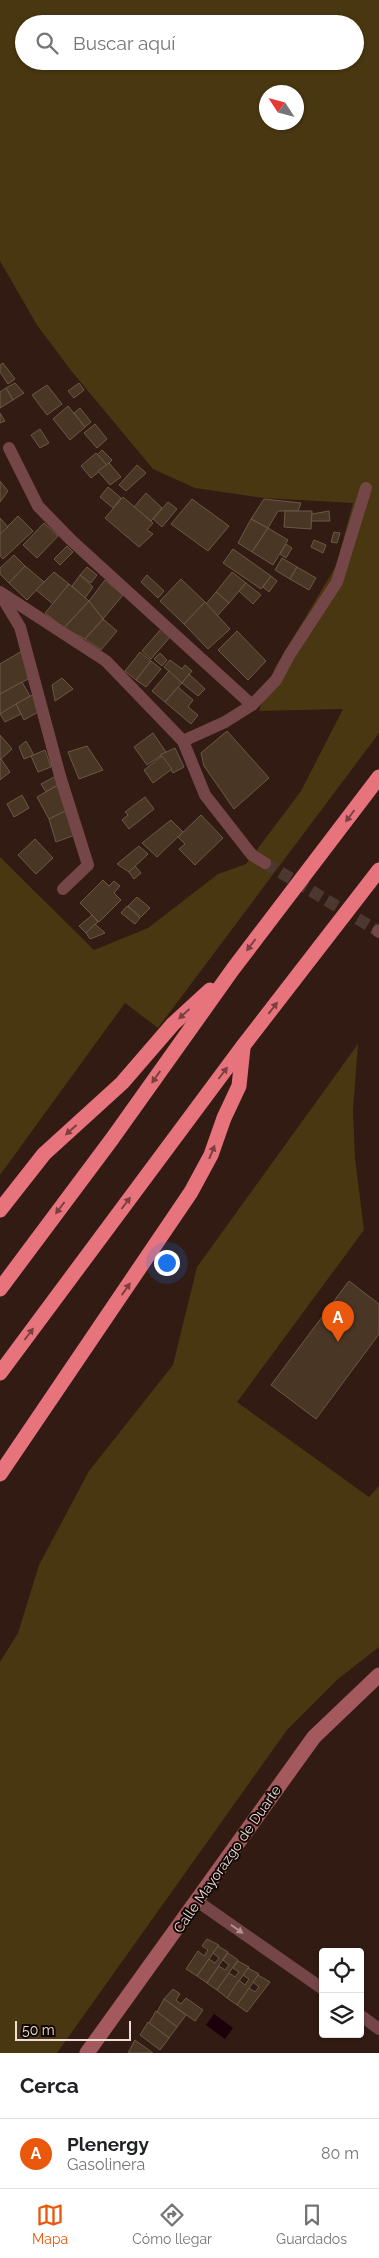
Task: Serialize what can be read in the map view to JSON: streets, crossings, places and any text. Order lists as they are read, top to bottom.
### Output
{
  "streets": {
    "street": ["Calle Mayorazgo de Duarte"]
  },
  "scale_bar": "50 m",
  "north": "top left",
  "page": {
    "search": "Buscar aquí",
    "pins": "A",
    "scale": "50 m",
    "heading": "Cerca",
    "list": [
      {
        "mark": "A",
        "name": "Plenergy",
        "note": "Gasolinera",
        "value": "80 m"
      }
    ],
    "nav": ["Mapa", "Cómo llegar", "Guardados"]
  }
}
